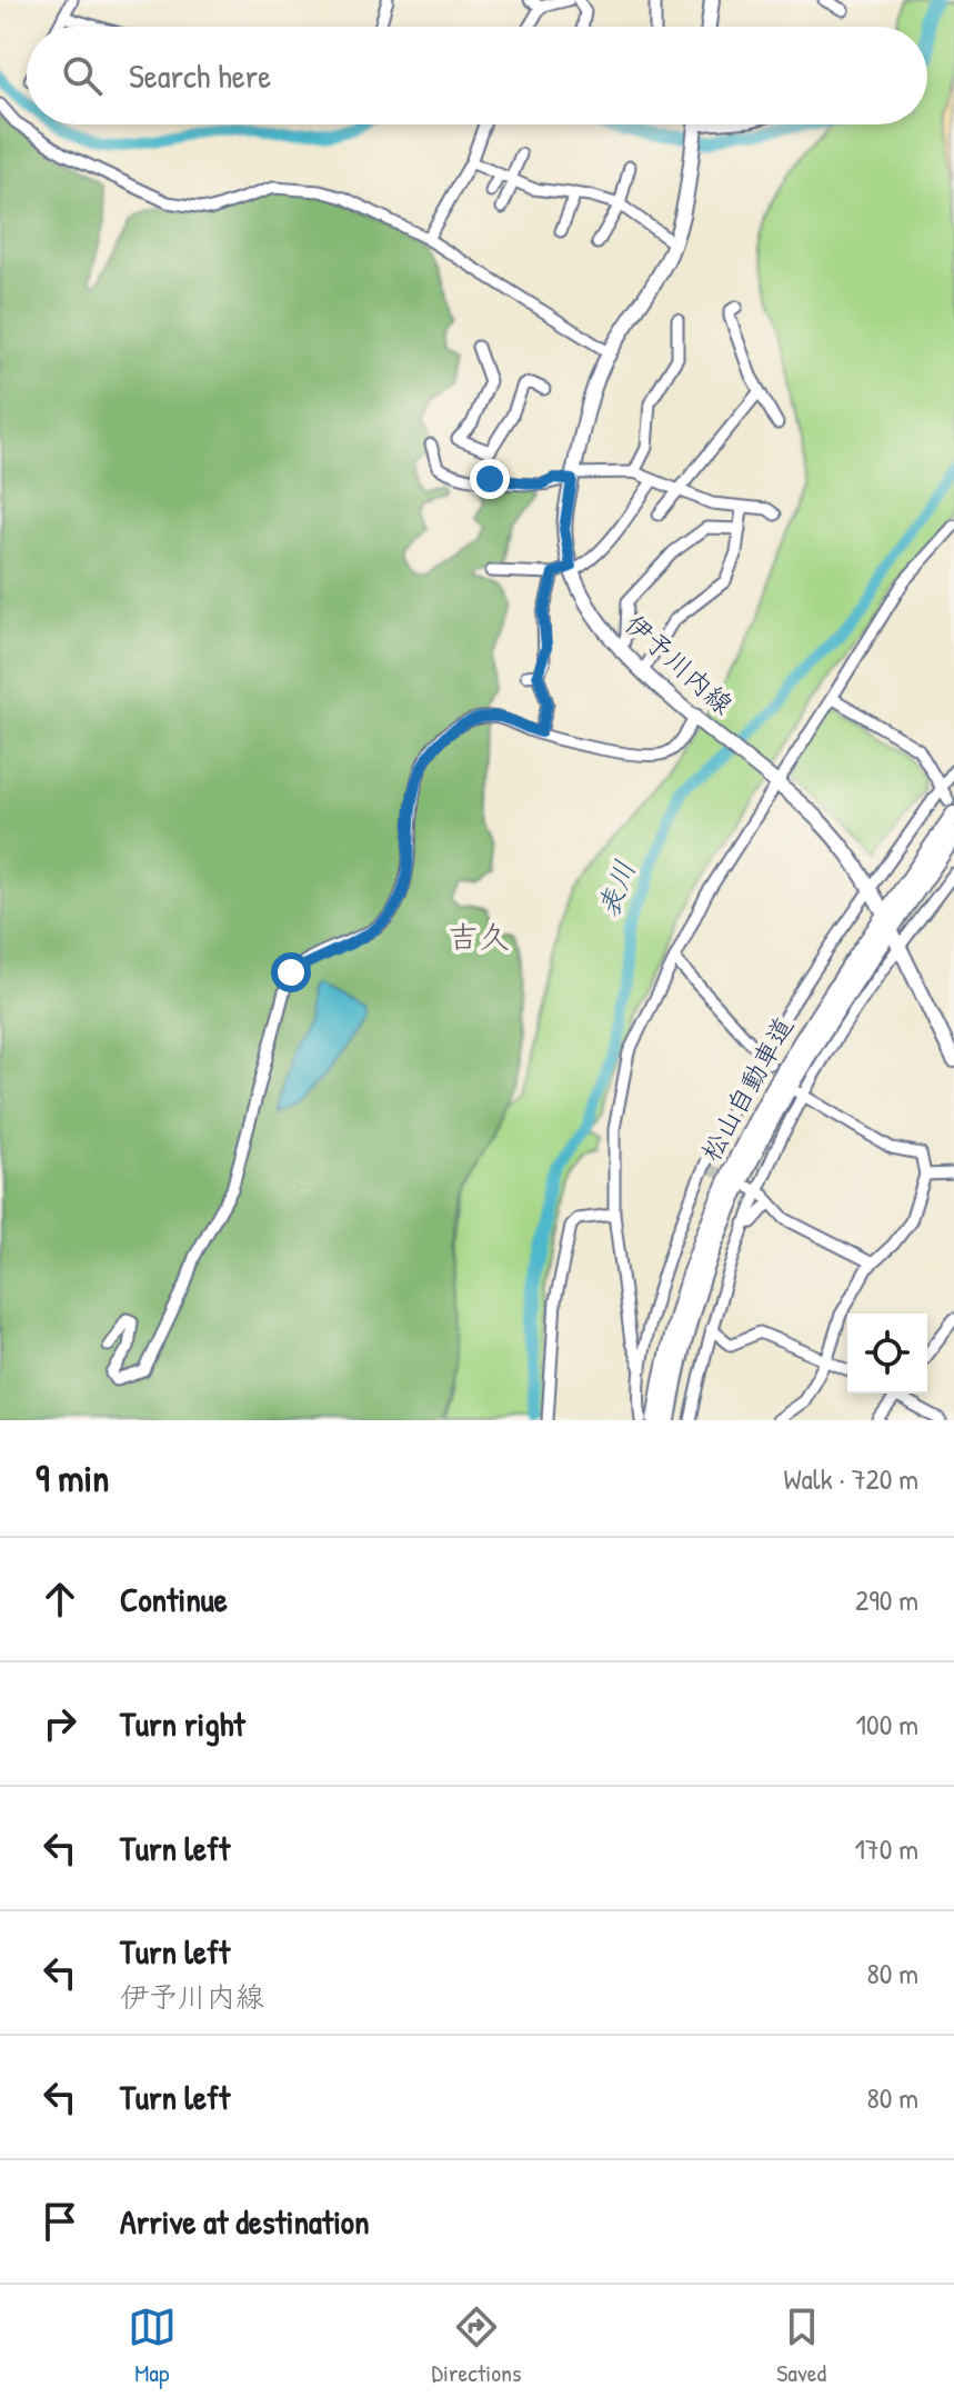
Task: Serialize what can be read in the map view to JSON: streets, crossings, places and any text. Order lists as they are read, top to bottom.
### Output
{
  "streets": {
    "highway": ["松山自動車道"],
    "main road": ["伊予川内線"]
  },
  "districts": ["吉久"],
  "water": ["表川"],
  "page": {
    "search": "Search here",
    "heading": ["9 min", "Walk · 720 m"],
    "list": [
      ["Continue", "290 m"],
      ["Turn right", "100 m"],
      ["Turn left", "170 m"],
      ["Turn left", "伊予川内線", "80 m"],
      ["Turn left", "80 m"],
      "Arrive at destination"
    ],
    "nav": ["Map", "Directions", "Saved"]
  }
}
